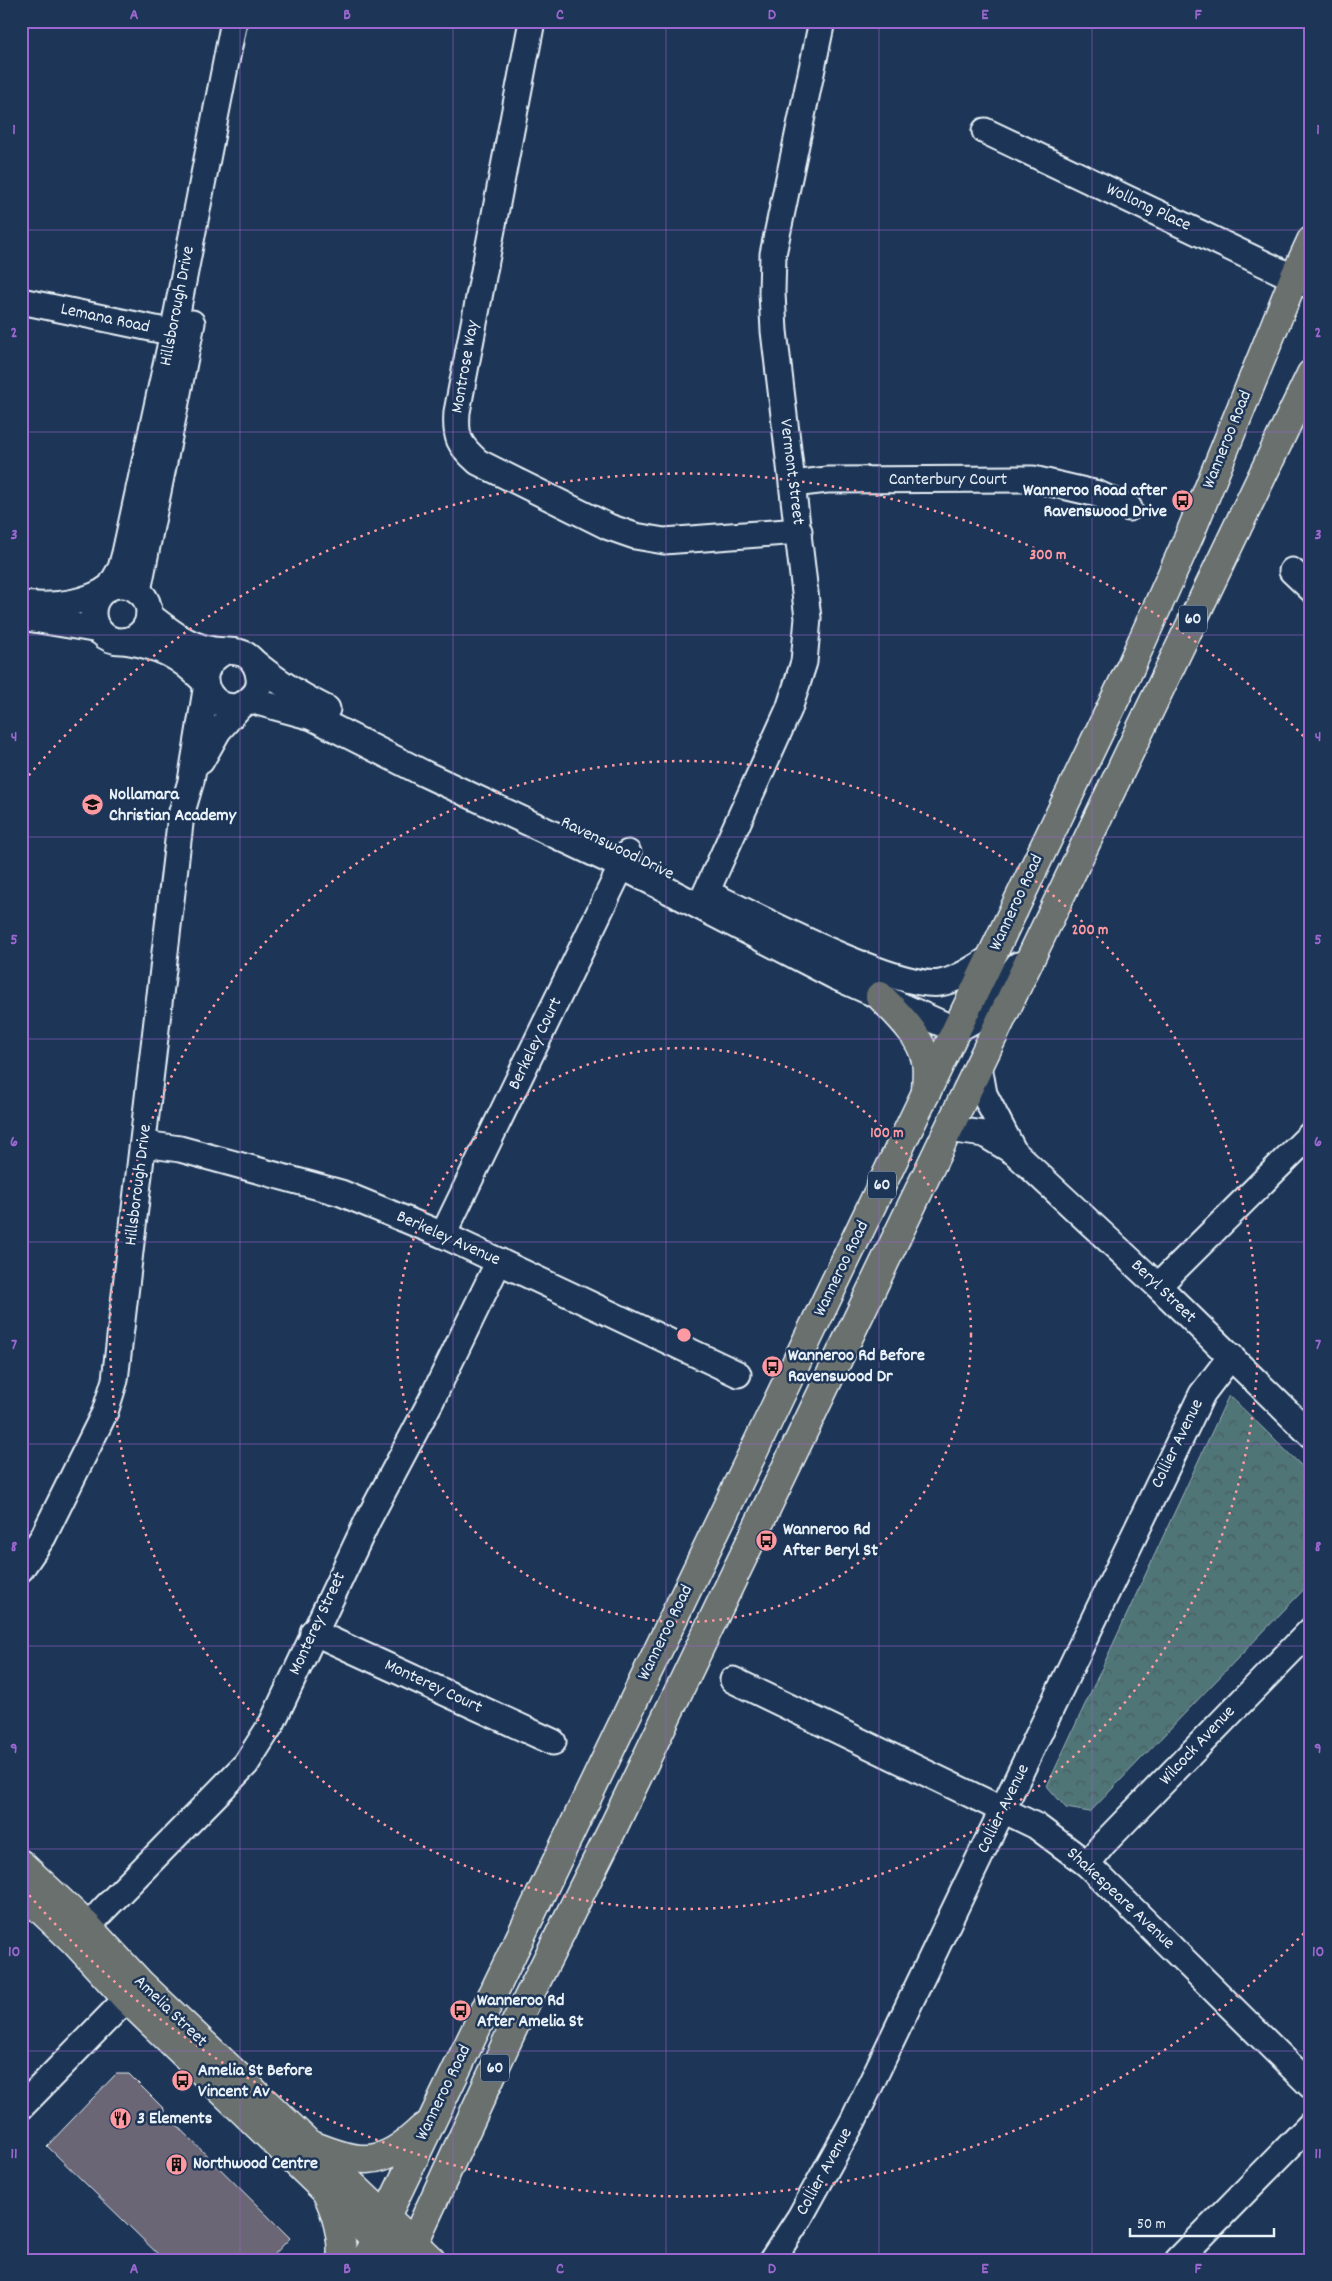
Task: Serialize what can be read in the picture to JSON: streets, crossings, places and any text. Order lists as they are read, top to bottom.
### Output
{
  "streets": {
    "main road": ["Wanneroo Road", "60", "Amelia Street"],
    "street": [
      "Wollong Place",
      "Hillsborough Drive",
      "Lemana Road",
      "Montrose Way",
      "Vermont Street",
      "Canterbury Court",
      "Ravenswood Drive",
      "Berkeley Court",
      "Berkeley Avenue",
      "Beryl Street",
      "Collier Avenue",
      "Monterey Street",
      "Monterey Court",
      "Wilcock Avenue",
      "Shakespeare Avenue"
    ]
  },
  "crossings": [
    ["Wollong Place", "Wanneroo Road"],
    ["Hillsborough Drive", "Lemana Road"],
    ["Hillsborough Drive", "Ravenswood Drive"],
    ["Hillsborough Drive", "Berkeley Avenue"],
    ["Montrose Way", "Vermont Street"],
    ["Wanneroo Road", "Ravenswood Drive"],
    ["Wanneroo Road", "Beryl Street"],
    ["Wanneroo Road", "Amelia Street"],
    ["Vermont Street", "Canterbury Court"],
    ["Vermont Street", "Ravenswood Drive"],
    ["Ravenswood Drive", "Berkeley Court"],
    ["Berkeley Court", "Berkeley Avenue"],
    ["Berkeley Avenue", "Monterey Street"],
    ["Beryl Street", "Collier Avenue"],
    ["Collier Avenue", "Shakespeare Avenue"],
    ["Monterey Street", "Monterey Court"],
    ["Monterey Street", "Amelia Street"],
    ["Wilcock Avenue", "Shakespeare Avenue"]
  ],
  "places": {
    "bus stop": [
      "Wanneroo Road after Ravenswood Drive",
      "Wanneroo Rd Before Ravenswood Dr",
      "Wanneroo Rd After Beryl St",
      "Wanneroo Rd After Amelia St",
      "Amelia St Before Vincent Av"
    ],
    "school or university": ["Nollamara Christian Academy"],
    "restaurant": ["3 Elements"],
    "building": ["Northwood Centre"]
  },
  "scale_bar": "50 m",
  "grid": {
    "columns": [
      "A",
      "B",
      "C",
      "D",
      "E",
      "F"
    ],
    "rows": [
      "1",
      "2",
      "3",
      "4",
      "5",
      "6",
      "7",
      "8",
      "9",
      "10",
      "11"
    ]
  },
  "rings": ["300 m", "200 m", "100 m"]
}
